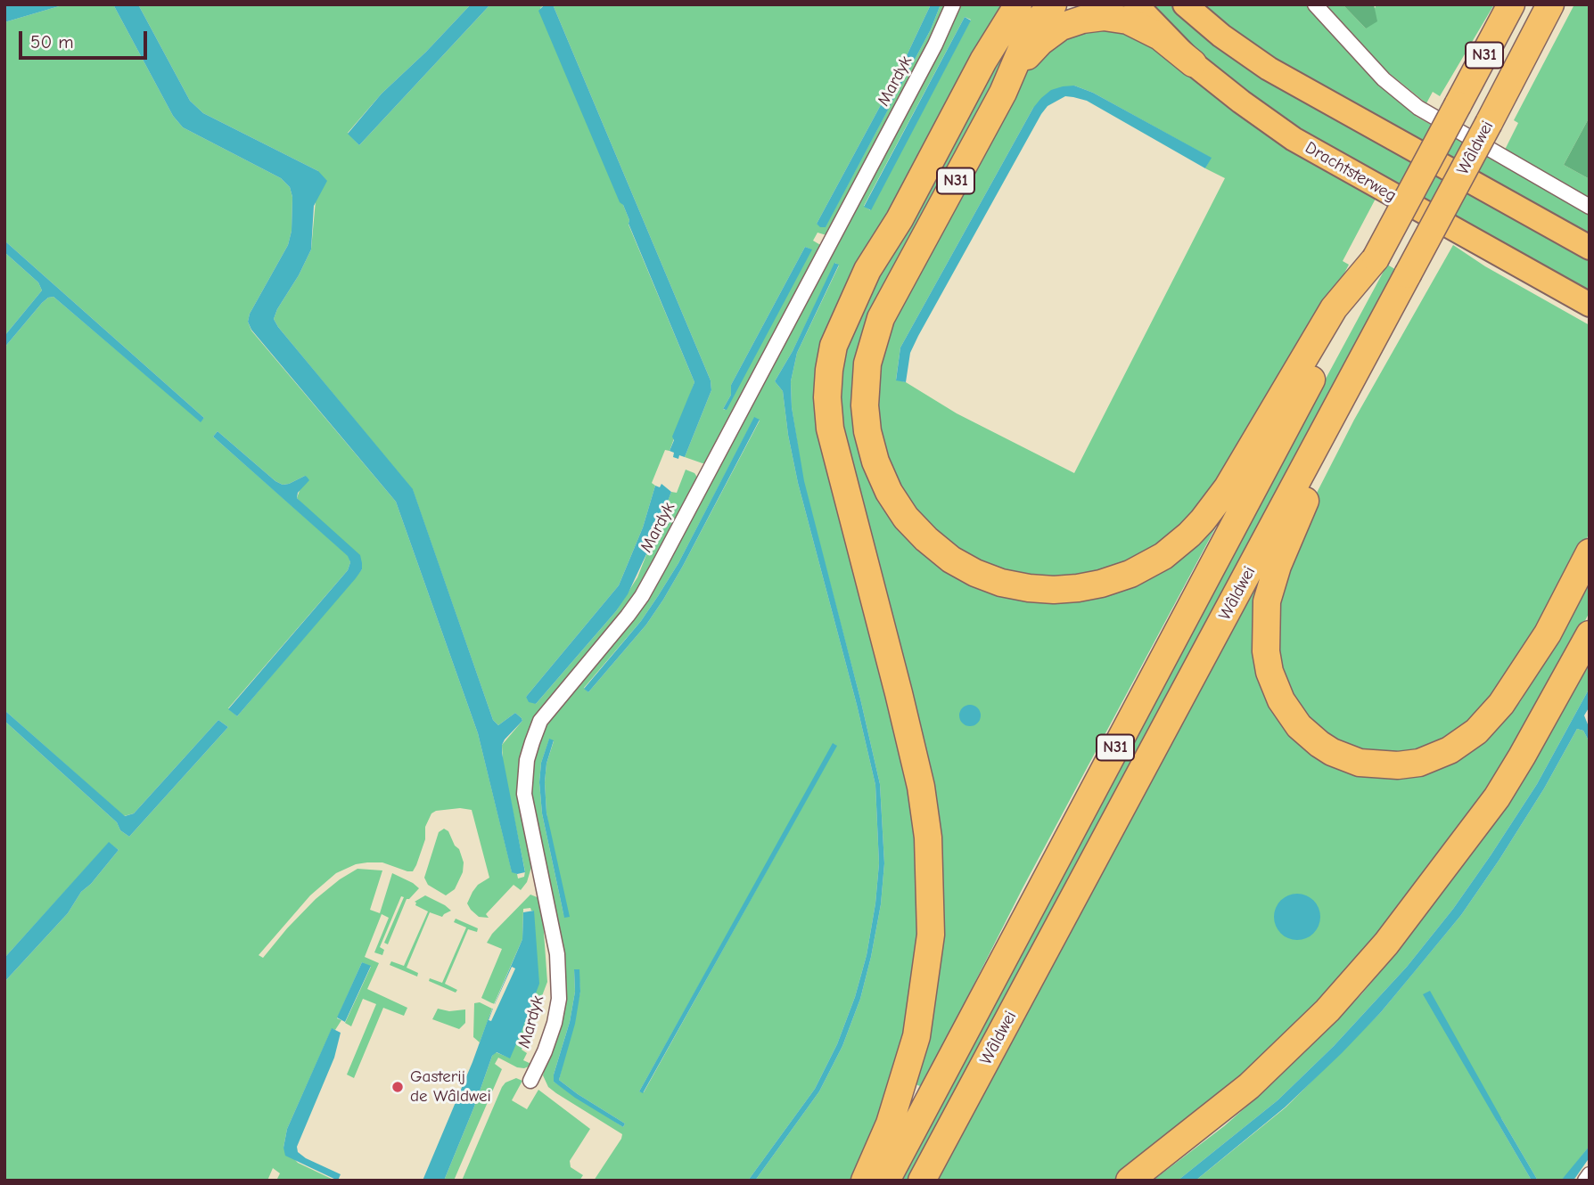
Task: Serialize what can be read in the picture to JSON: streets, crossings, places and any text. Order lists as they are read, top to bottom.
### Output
{
  "streets": {
    "highway": ["N31", "Wâldwei"],
    "main road": ["Drachtsterweg"],
    "street": ["Mardyk"]
  },
  "crossings": [
    ["N31", "Wâldwei"],
    ["N31", "Drachtsterweg"]
  ],
  "places": ["Gasterij de Wâldwei"],
  "scale_bar": "50 m"
}
